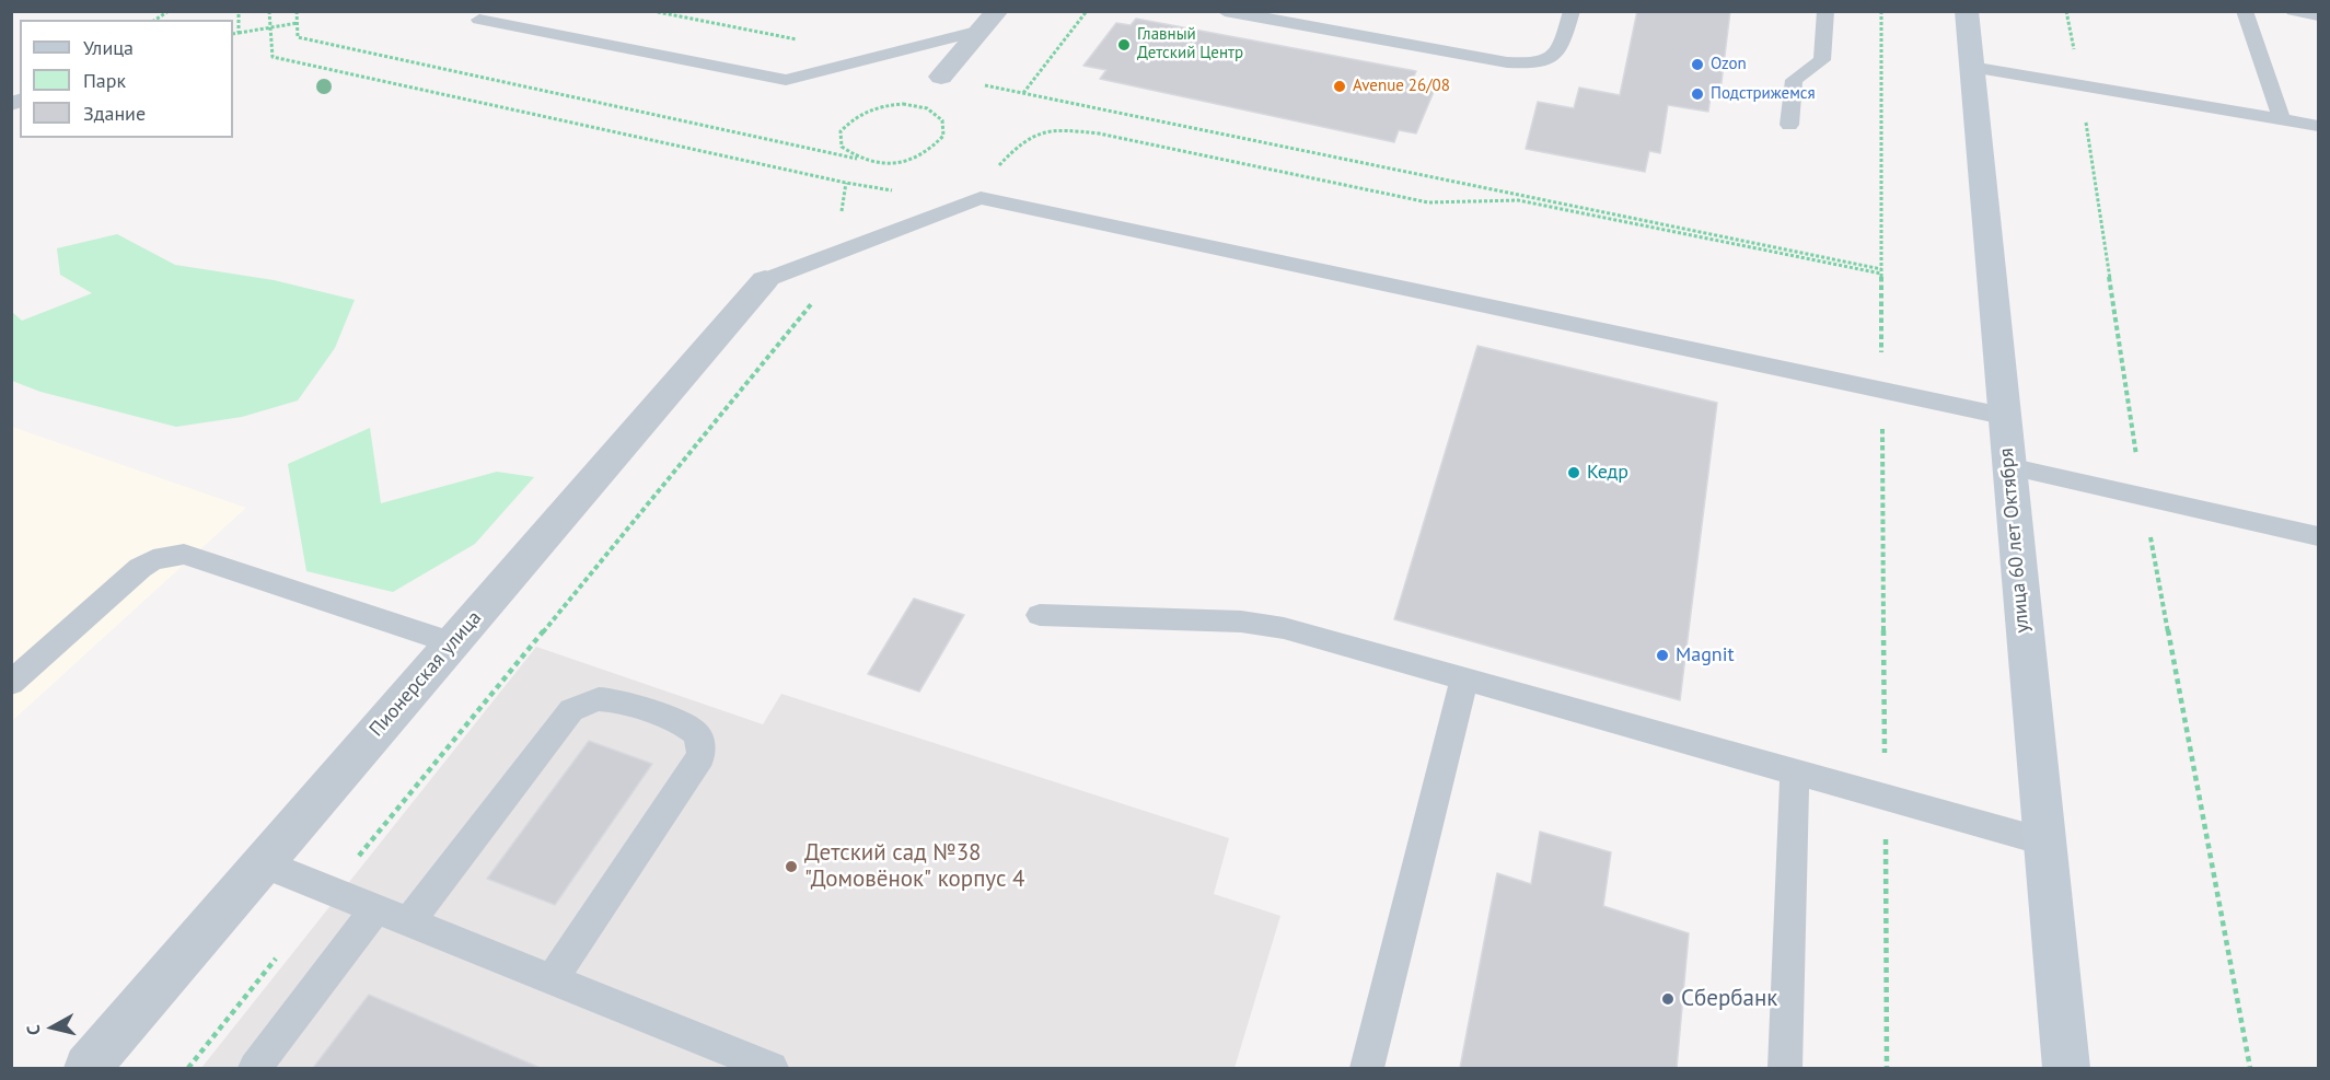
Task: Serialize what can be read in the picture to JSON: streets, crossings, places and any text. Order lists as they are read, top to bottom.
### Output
{
  "streets": {
    "main road": ["улица 60 лет Октября"],
    "street": ["Пионерская улица"]
  },
  "places": [
    "Главный Детский Центр",
    "Ozon",
    "Avenue 26/08",
    "Подстрижемся",
    "Кедр",
    "Magnit",
    "Детский сад №38 \"Домовёнок\" корпус 4",
    "Сбербанк"
  ],
  "legend": ["Улица", "Парк", "Здание"],
  "north": "left"
}
